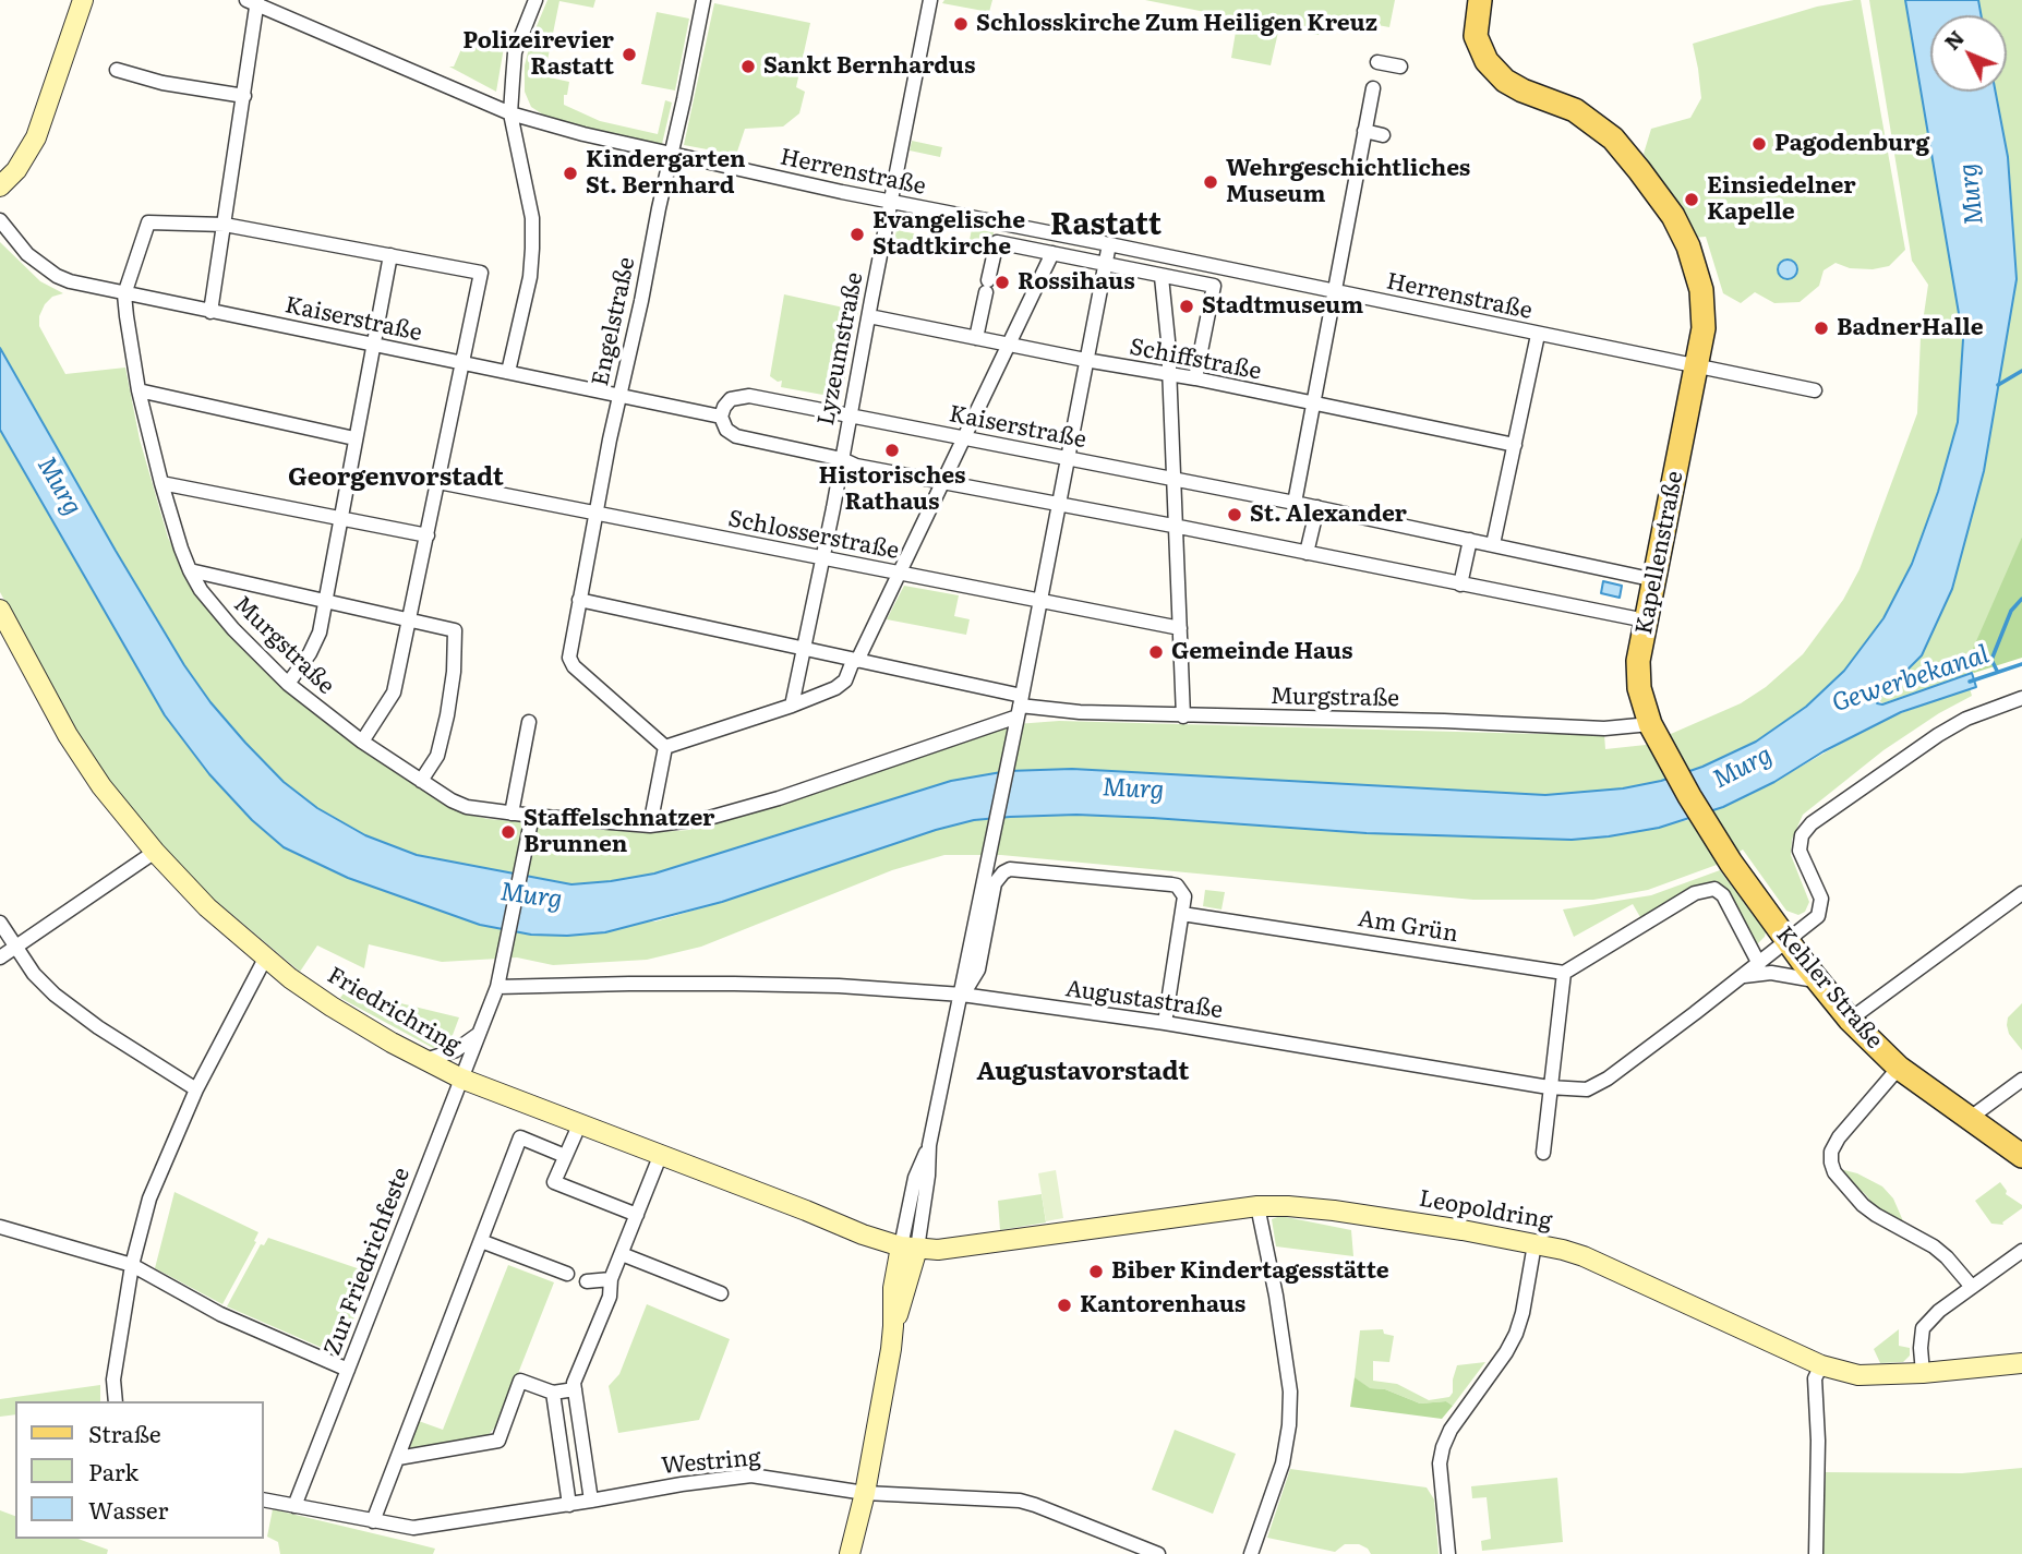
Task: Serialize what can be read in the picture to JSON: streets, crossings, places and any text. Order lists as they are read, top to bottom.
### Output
{
  "streets": {
    "main road": [
      "Kapellenstraße",
      "Kehler Straße",
      "Friedrichring",
      "Leopoldring"
    ],
    "street": [
      "Herrenstraße",
      "Kaiserstraße",
      "Engelstraße",
      "Lyzeumstraße",
      "Schiffstraße",
      "Schlosserstraße",
      "Murgstraße",
      "Am Grün",
      "Augustastraße",
      "Zur Friedrichfeste",
      "Westring"
    ]
  },
  "crossings": [
    ["Herrenstraße", "Engelstraße"],
    ["Herrenstraße", "Lyzeumstraße"],
    ["Herrenstraße", "Kapellenstraße"],
    ["Kaiserstraße", "Engelstraße"],
    ["Kaiserstraße", "Lyzeumstraße"],
    ["Kaiserstraße", "Kapellenstraße"],
    ["Kaiserstraße", "Murgstraße"],
    ["Engelstraße", "Schlosserstraße"],
    ["Lyzeumstraße", "Schiffstraße"],
    ["Lyzeumstraße", "Schlosserstraße"],
    ["Kapellenstraße", "Murgstraße"],
    ["Kapellenstraße", "Kehler Straße"],
    ["Murgstraße", "Zur Friedrichfeste"],
    ["Kehler Straße", "Augustastraße"],
    ["Augustastraße", "Zur Friedrichfeste"],
    ["Friedrichring", "Leopoldring"],
    ["Friedrichring", "Zur Friedrichfeste"],
    ["Zur Friedrichfeste", "Westring"]
  ],
  "districts": ["Rastatt", "Georgenvorstadt", "Augustavorstadt"],
  "water": ["Murg", "Gewerbekanal"],
  "places": [
    "Schlosskirche Zum Heiligen Kreuz",
    "Polizeirevier Rastatt",
    "Sankt Bernhardus",
    "Pagodenburg",
    "Kindergarten St. Bernhard",
    "Wehrgeschichtliches Museum",
    "Einsiedelner Kapelle",
    "Evangelische Stadtkirche",
    "Rossihaus",
    "Stadtmuseum",
    "BadnerHalle",
    "Historisches Rathaus",
    "St. Alexander",
    "Gemeinde Haus",
    "Staffelschnatzer Brunnen",
    "Biber Kindertagesstätte",
    "Kantorenhaus"
  ],
  "legend": ["Straße", "Park", "Wasser"],
  "north": "top left"
}
